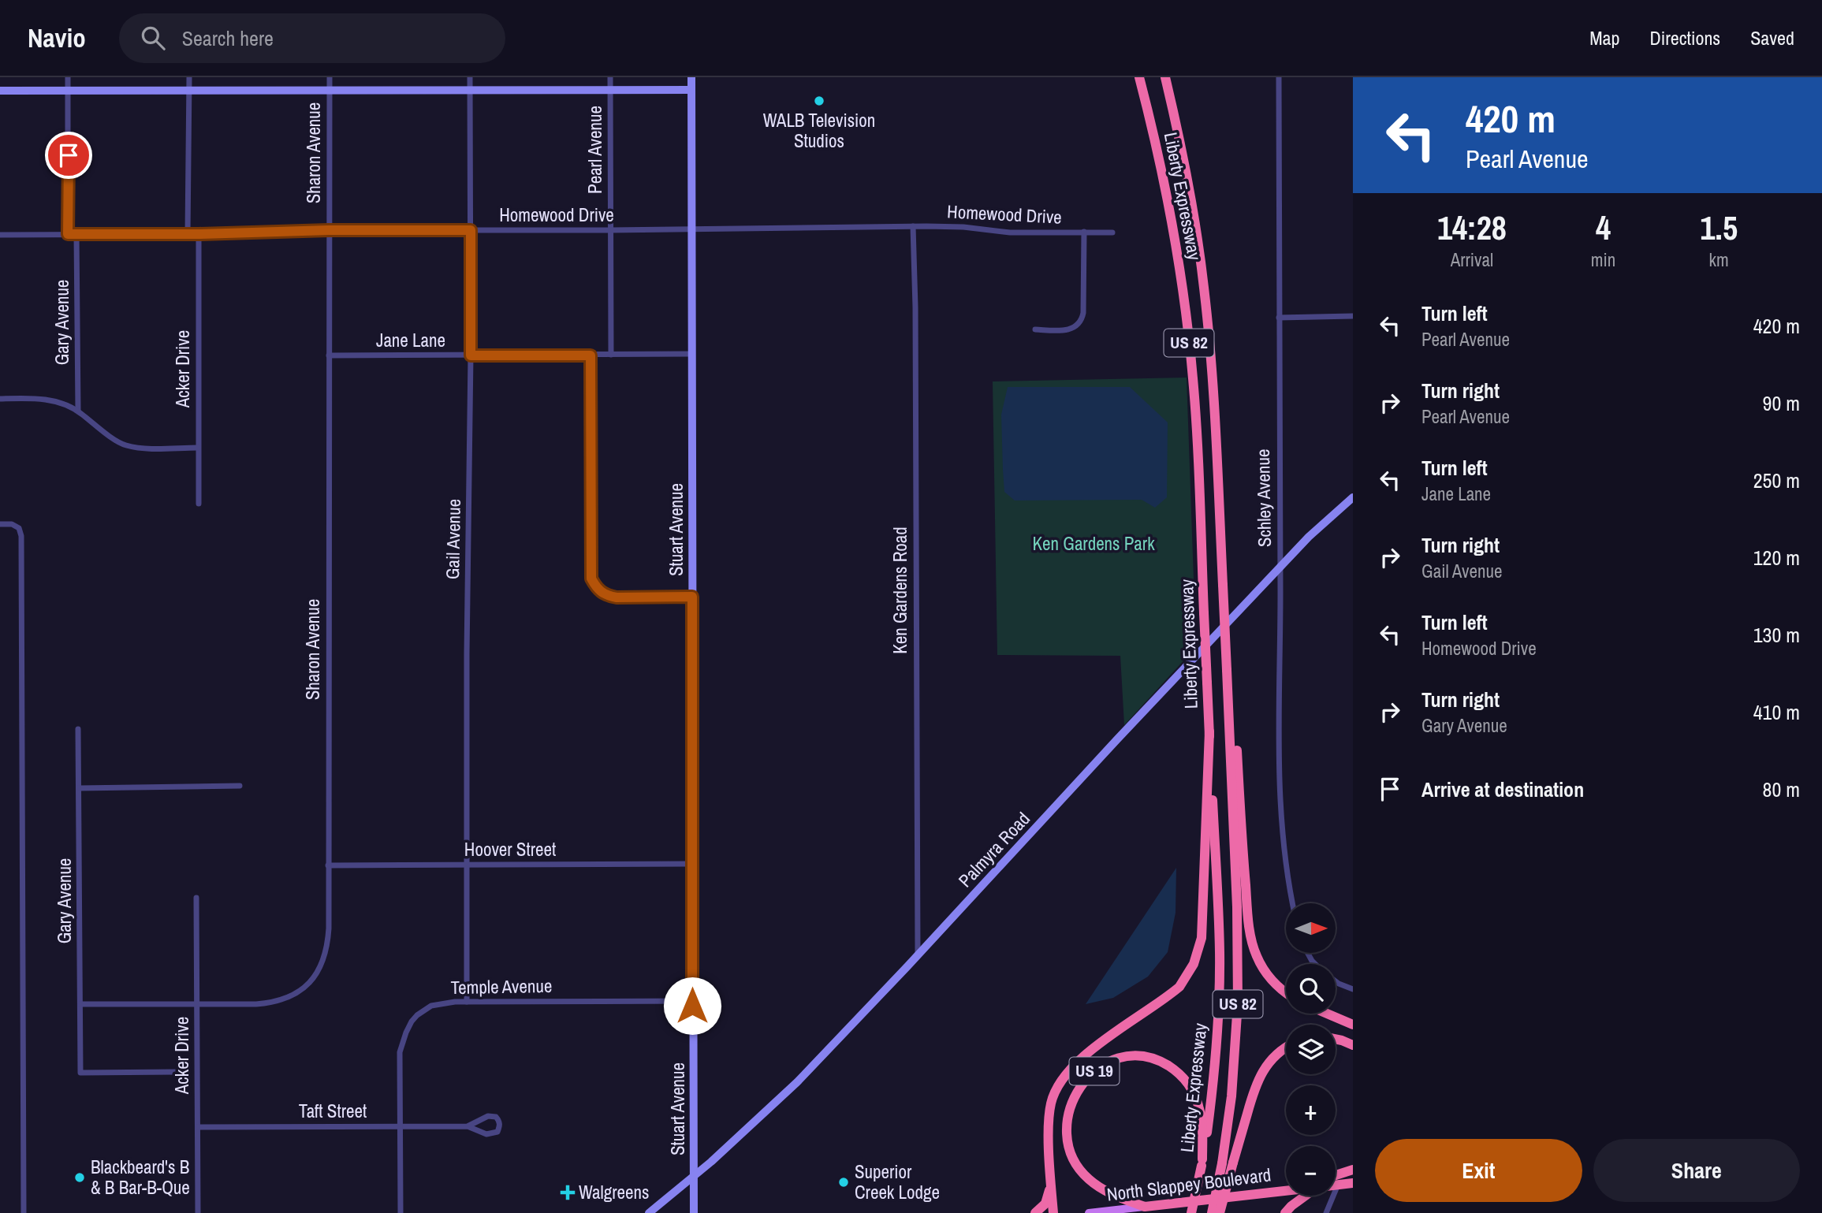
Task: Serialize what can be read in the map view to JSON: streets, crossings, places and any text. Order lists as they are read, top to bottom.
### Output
{
  "streets": {
    "highway": [
      "Liberty Expressway",
      "US 82",
      "US 19",
      "North Slappey Boulevard"
    ],
    "street": [
      "Pearl Avenue",
      "Sharon Avenue",
      "Homewood Drive",
      "Gary Avenue",
      "Jane Lane",
      "Acker Drive",
      "Schley Avenue",
      "Stuart Avenue",
      "Gail Avenue",
      "Ken Gardens Road",
      "Hoover Street",
      "Palmyra Road",
      "Temple Avenue",
      "Taft Street"
    ]
  },
  "crossings": [
    ["Pearl Avenue", "Homewood Drive"],
    ["Pearl Avenue", "Jane Lane"],
    ["Sharon Avenue", "Homewood Drive"],
    ["Sharon Avenue", "Gary Avenue"],
    ["Sharon Avenue", "Jane Lane"],
    ["Sharon Avenue", "Acker Drive"],
    ["Sharon Avenue", "Hoover Street"],
    ["Liberty Expressway", "US 19"],
    ["Homewood Drive", "Gary Avenue"],
    ["Homewood Drive", "Acker Drive"],
    ["Homewood Drive", "Stuart Avenue"],
    ["Homewood Drive", "Gail Avenue"],
    ["Homewood Drive", "Ken Gardens Road"],
    ["Jane Lane", "Stuart Avenue"],
    ["Jane Lane", "Gail Avenue"],
    ["Acker Drive", "Taft Street"],
    ["Schley Avenue", "Palmyra Road"],
    ["Stuart Avenue", "Hoover Street"],
    ["Stuart Avenue", "Palmyra Road"],
    ["Stuart Avenue", "Temple Avenue"],
    ["Gail Avenue", "Hoover Street"],
    ["Gail Avenue", "Temple Avenue"],
    ["Ken Gardens Road", "Palmyra Road"],
    ["Temple Avenue", "Taft Street"],
    ["US 19", "North Slappey Boulevard"]
  ],
  "parks": ["Ken Gardens Park"],
  "places": {
    "other": ["WALB Television Studios", "Blackbeard's B & B Bar-B-Que", "Superior Creek Lodge"],
    "health": ["Walgreens"]
  },
  "north": "right",
  "page": {
    "header": "Navio",
    "search": "Search here",
    "nav": ["Map", "Directions", "Saved"],
    "turn": ["420 m", "Pearl Avenue"],
    "eta": [
      "14:28",
      "Arrival",
      "4",
      "min",
      "1.5",
      "km"
    ],
    "list": [
      {
        "name": "Turn left",
        "note": "Pearl Avenue",
        "value": "420 m"
      },
      {
        "name": "Turn right",
        "note": "Pearl Avenue",
        "value": "90 m"
      },
      {
        "name": "Turn left",
        "note": "Jane Lane",
        "value": "250 m"
      },
      {
        "name": "Turn right",
        "note": "Gail Avenue",
        "value": "120 m"
      },
      {
        "name": "Turn left",
        "note": "Homewood Drive",
        "value": "130 m"
      },
      {
        "name": "Turn right",
        "note": "Gary Avenue",
        "value": "410 m"
      },
      {
        "name": "Arrive at destination",
        "value": "80 m"
      }
    ],
    "map_buttons": ["+", "−"],
    "buttons": ["Exit", "Share"]
  }
}
